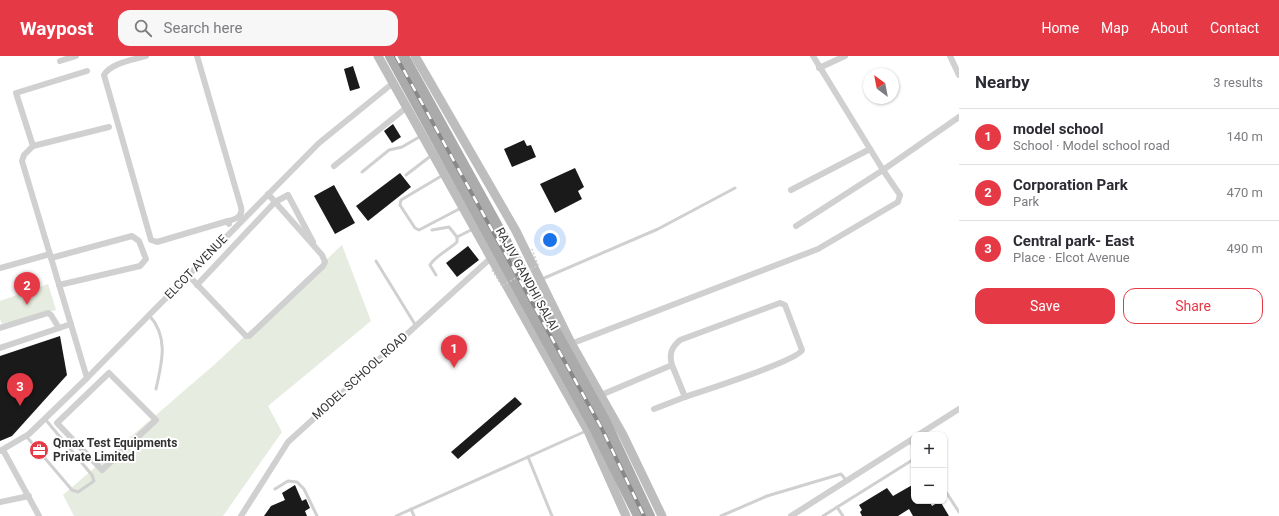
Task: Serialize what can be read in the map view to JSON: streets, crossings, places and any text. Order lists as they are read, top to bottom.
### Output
{
  "streets": {
    "main road": ["RAJIV GANDHI SALAI"],
    "street": ["ELCOT AVENUE", "MODEL SCHOOL ROAD"]
  },
  "crossings": [
    ["RAJIV GANDHI SALAI", "MODEL SCHOOL ROAD"]
  ],
  "places": {
    "office": ["Qmax Test Equipments Private Limited"]
  },
  "north": "top left",
  "page": {
    "header": "Waypost",
    "search": "Search here",
    "nav": [
      "Home",
      "Map",
      "About",
      "Contact"
    ],
    "heading": ["Nearby", "3 results"],
    "list": [
      {
        "mark": "1",
        "name": "model school",
        "note": "School · Model school road",
        "value": "140 m"
      },
      {
        "mark": "2",
        "name": "Corporation Park",
        "note": "Park",
        "value": "470 m"
      },
      {
        "mark": "3",
        "name": "Central park- East",
        "note": "Place · Elcot Avenue",
        "value": "490 m"
      }
    ],
    "pins": ["2", "1", "3"],
    "buttons": ["Save", "Share"],
    "map_buttons": ["+", "−"]
  }
}
